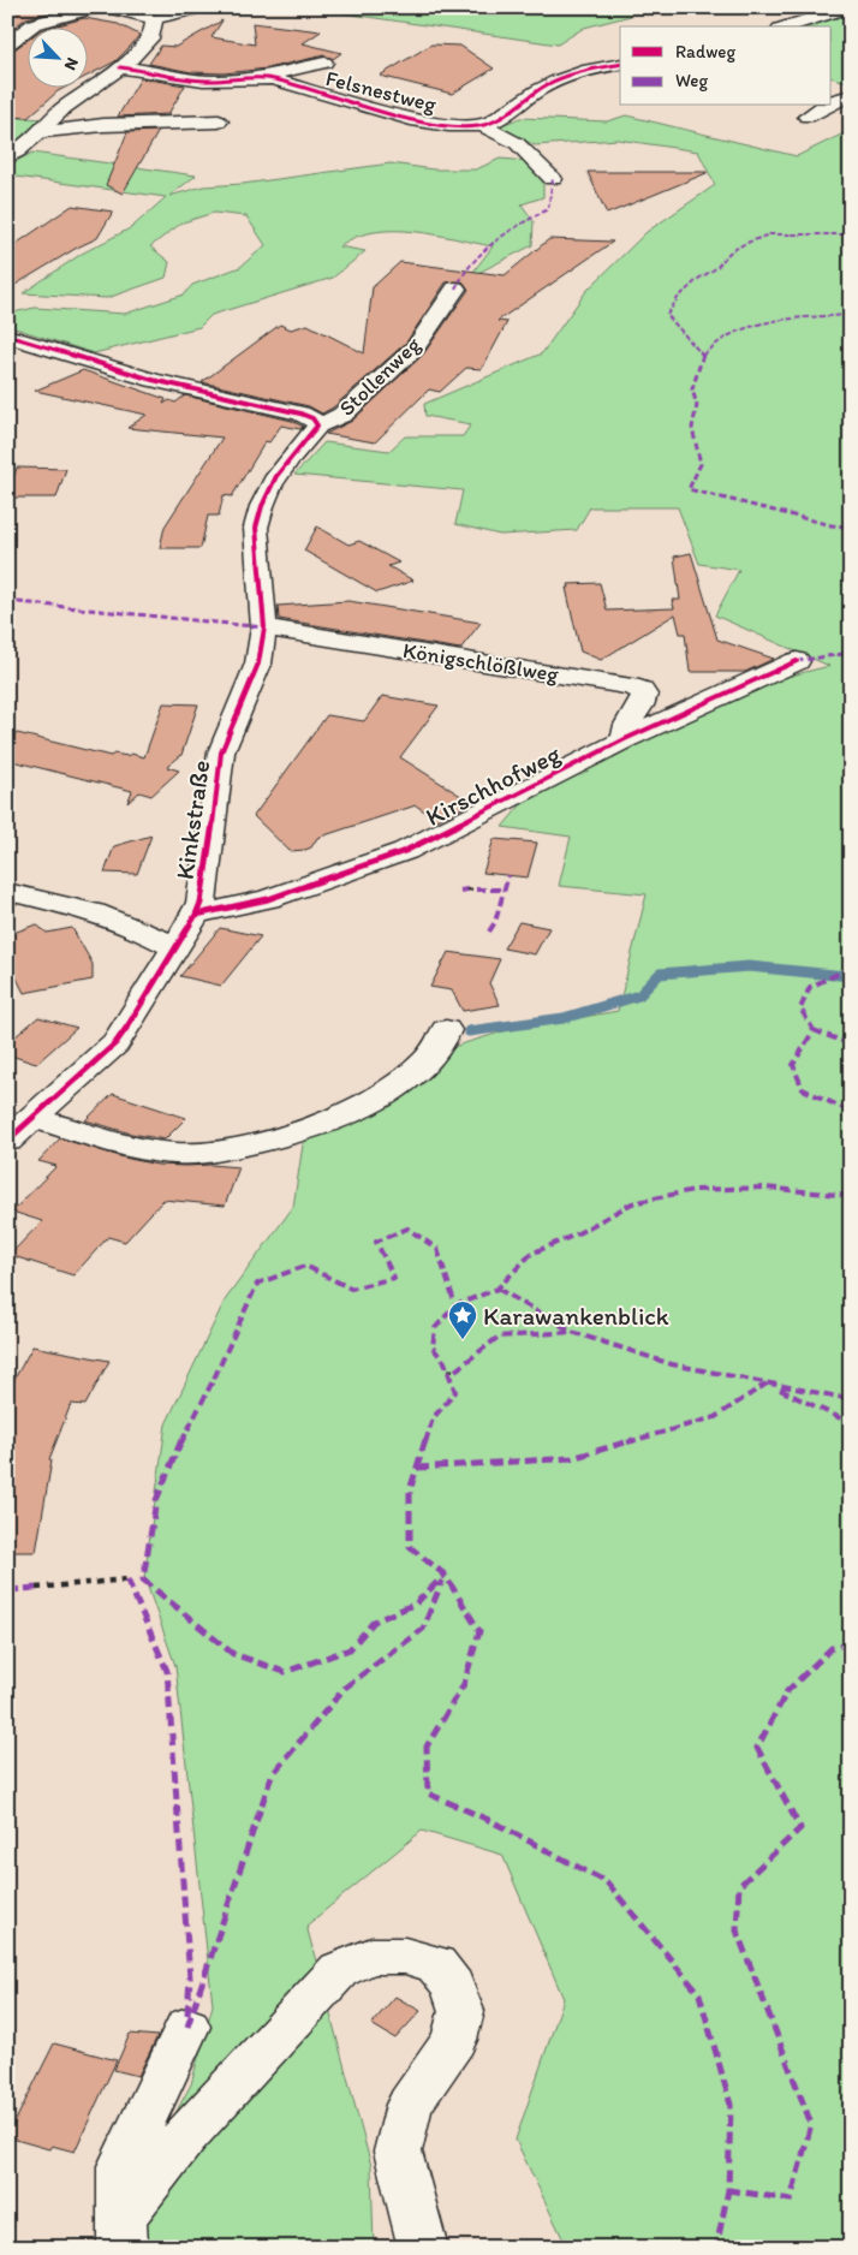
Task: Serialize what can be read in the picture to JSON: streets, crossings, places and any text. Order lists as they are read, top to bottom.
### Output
{
  "streets": {
    "street": [
      "Felsnestweg",
      "Stollenweg",
      "Königschlößlweg",
      "Kirschhofweg",
      "Kinkstraße"
    ]
  },
  "crossings": [
    ["Stollenweg", "Kinkstraße"],
    ["Königschlößlweg", "Kirschhofweg"],
    ["Königschlößlweg", "Kinkstraße"],
    ["Kirschhofweg", "Kinkstraße"]
  ],
  "places": {
    "place": ["Karawankenblick"]
  },
  "legend": ["Radweg", "Weg"],
  "north": "bottom right"
}
